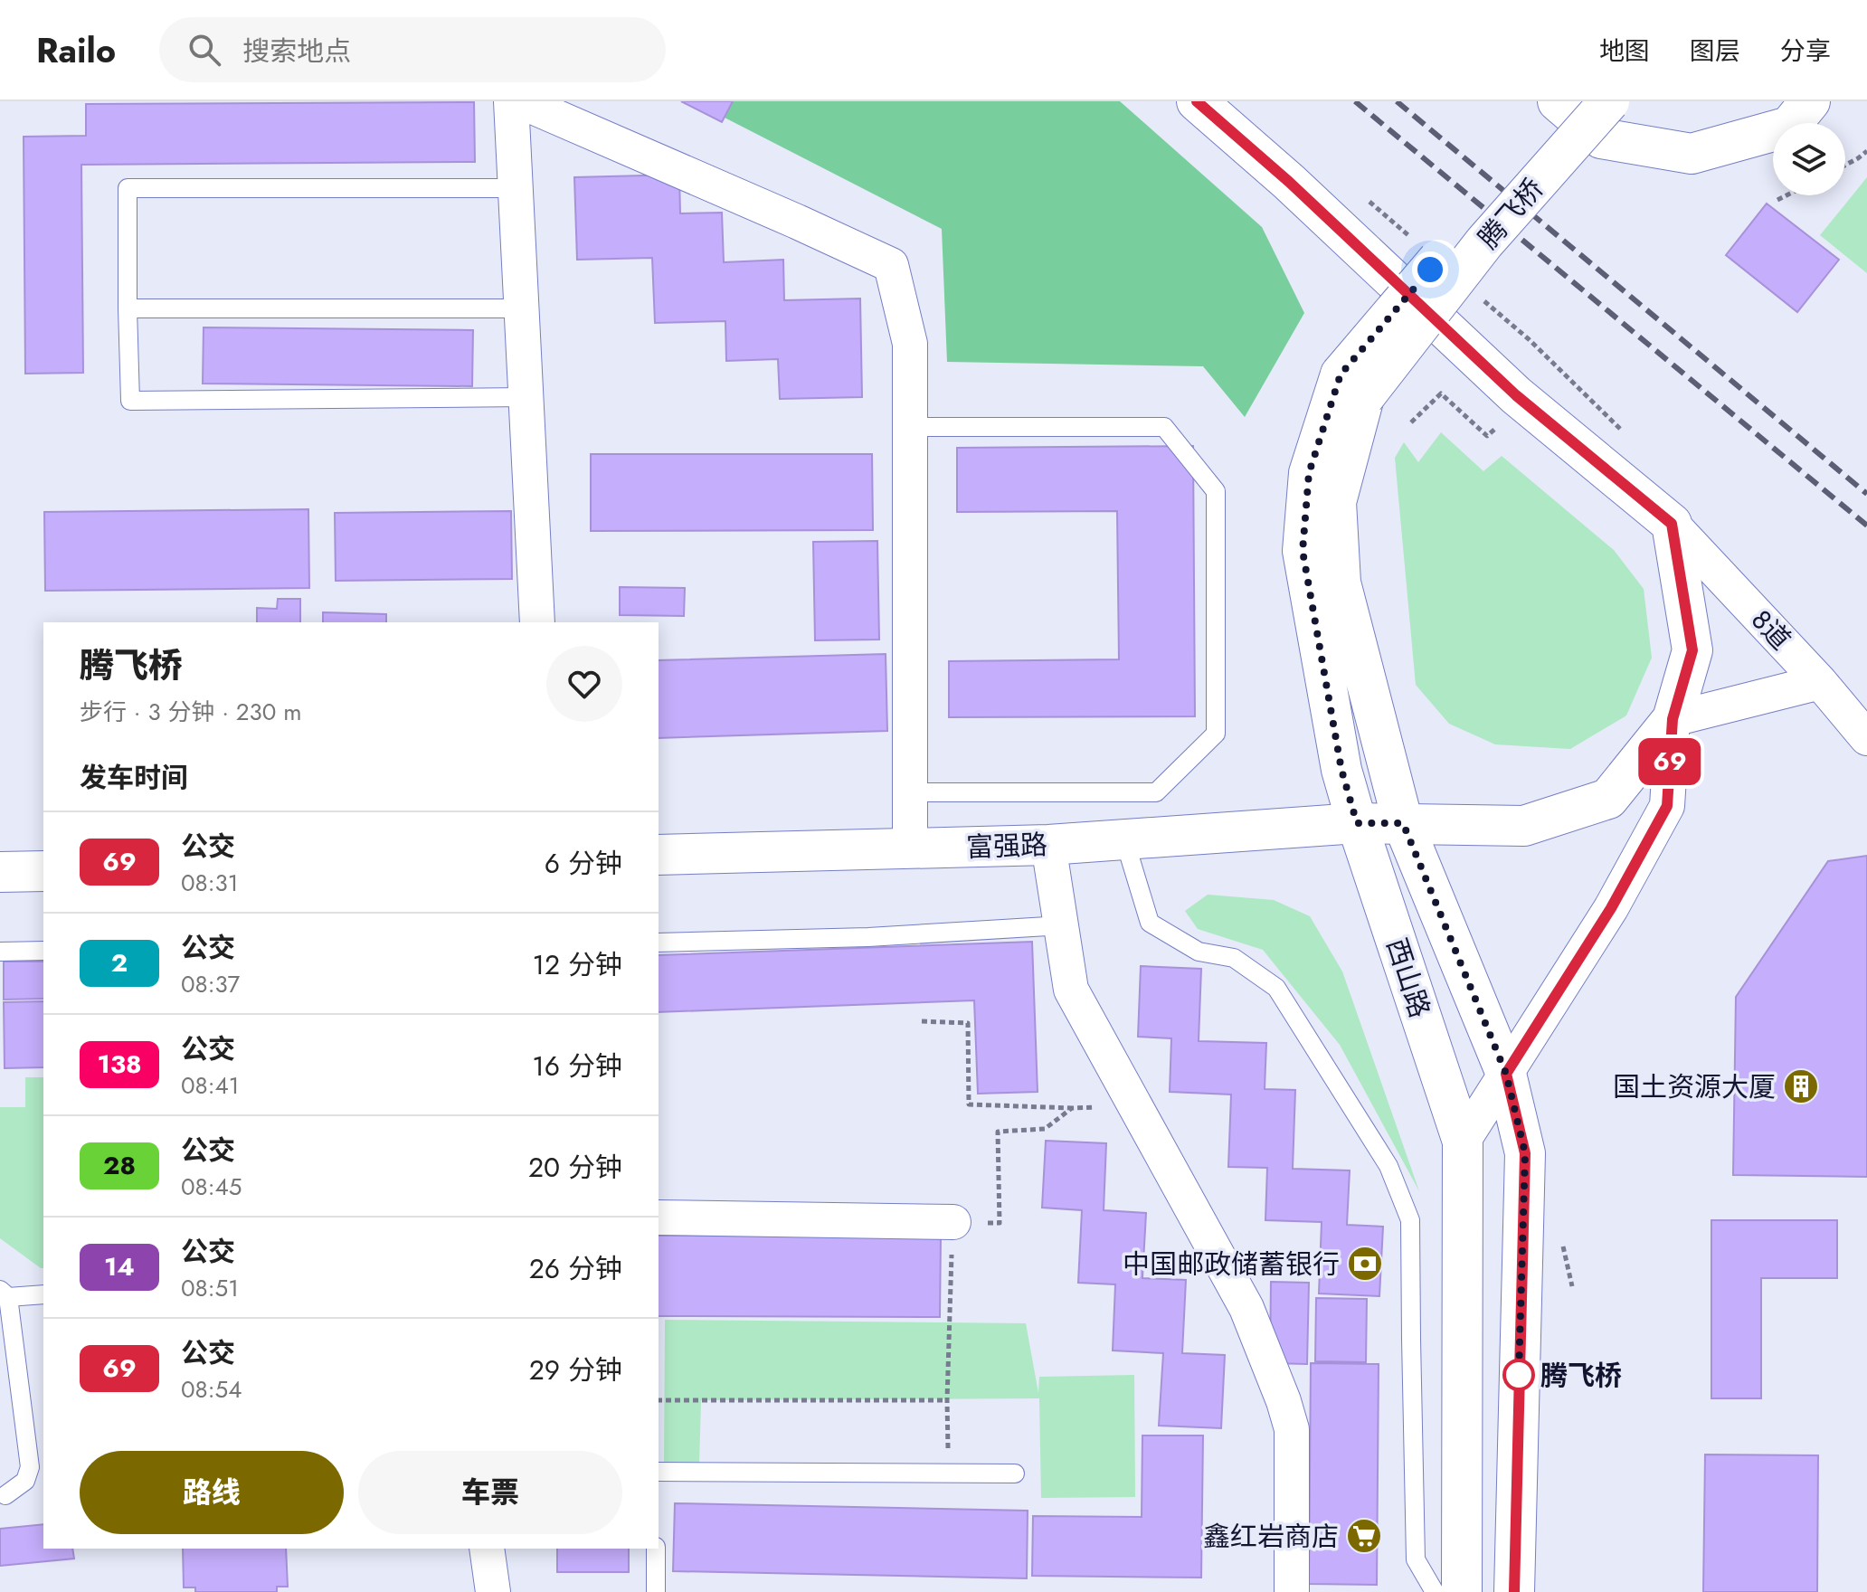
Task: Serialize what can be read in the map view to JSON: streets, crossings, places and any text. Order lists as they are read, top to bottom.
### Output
{
  "streets": {
    "main road": ["腾飞桥", "富强路", "西山路"],
    "street": ["8道"]
  },
  "crossings": [
    ["腾飞桥", "西山路"],
    ["富强路", "西山路"]
  ],
  "places": {
    "building": ["国土资源大厦"],
    "bank": ["中国邮政储蓄银行"],
    "other": ["腾飞桥"],
    "supermarket": ["鑫红岩商店"]
  },
  "lines": ["bus line 69"],
  "page": {
    "header": "Railo",
    "search": "搜索地点",
    "nav": ["地图", "图层", "分享"],
    "on_map": "69",
    "heading": [
      ["腾飞桥", "步行 · 3 分钟 · 230 m"],
      "发车时间"
    ],
    "list": [
      {
        "mark": "69",
        "name": "公交",
        "note": "08:31",
        "value": "6 分钟"
      },
      {
        "mark": "2",
        "name": "公交",
        "note": "08:37",
        "value": "12 分钟"
      },
      {
        "mark": "138",
        "name": "公交",
        "note": "08:41",
        "value": "16 分钟"
      },
      {
        "mark": "28",
        "name": "公交",
        "note": "08:45",
        "value": "20 分钟"
      },
      {
        "mark": "14",
        "name": "公交",
        "note": "08:51",
        "value": "26 分钟"
      },
      {
        "mark": "69",
        "name": "公交",
        "note": "08:54",
        "value": "29 分钟"
      }
    ],
    "buttons": ["路线", "车票"]
  }
}
